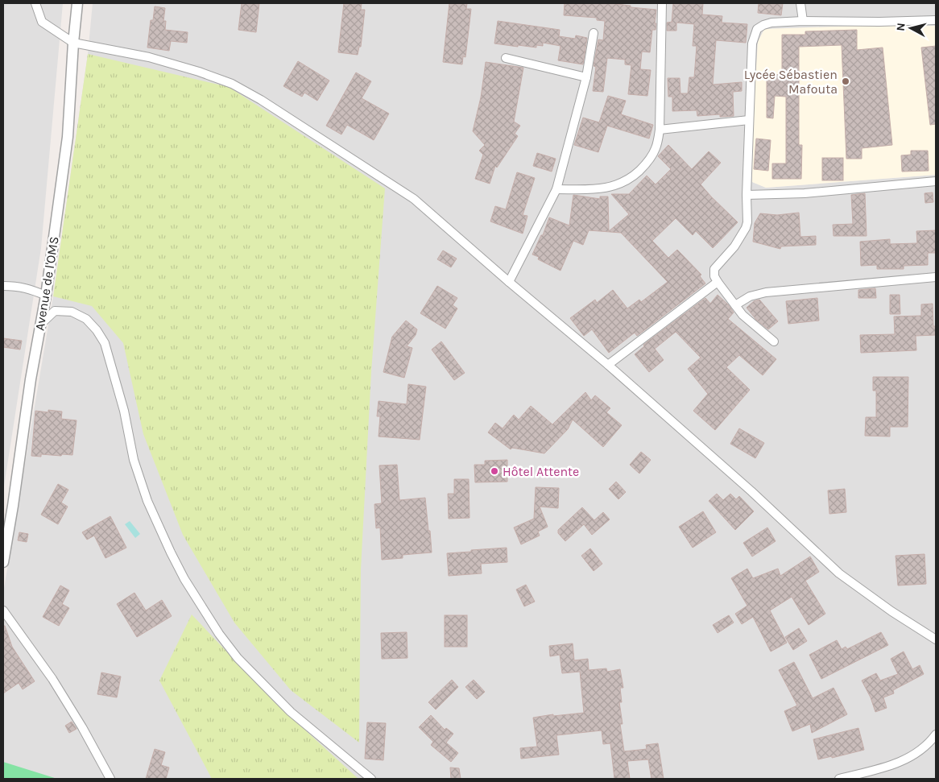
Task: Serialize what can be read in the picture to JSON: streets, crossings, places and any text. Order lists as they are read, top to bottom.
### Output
{
  "streets": {
    "street": ["Avenue de l'OMS"]
  },
  "places": ["Lycée Sébastien Mafouta", "Hôtel Attente"],
  "north": "left"
}
